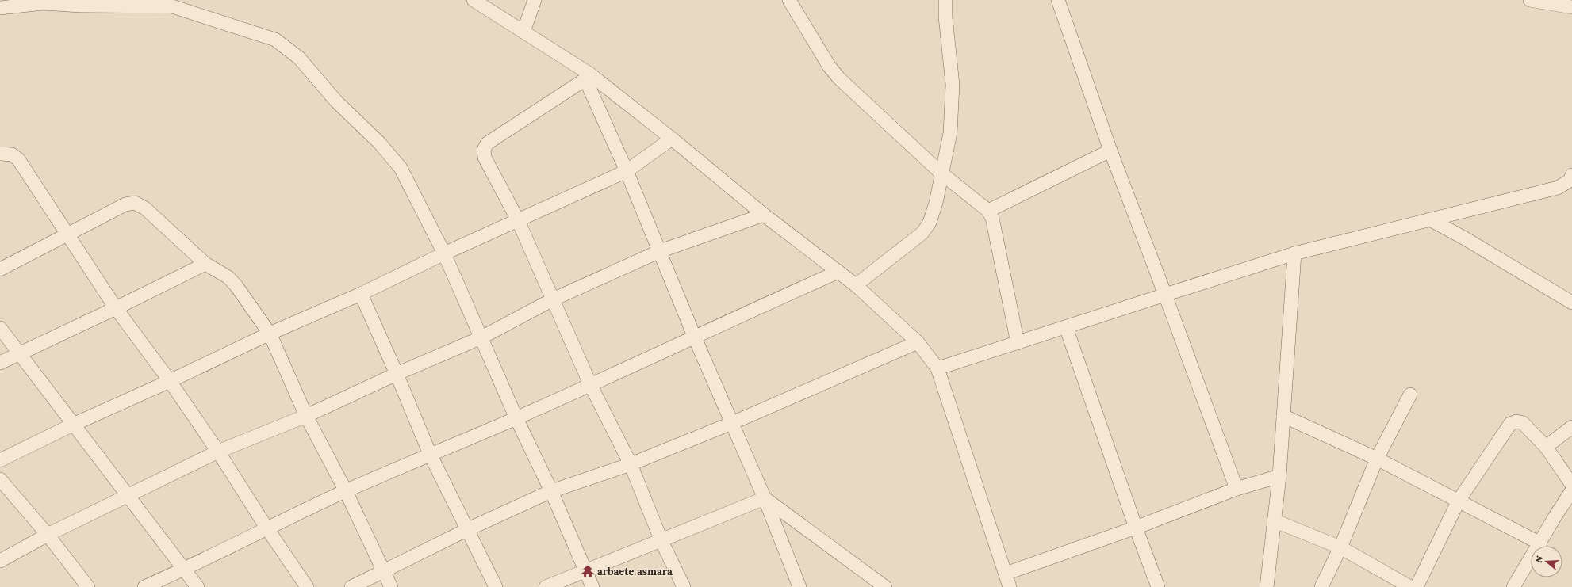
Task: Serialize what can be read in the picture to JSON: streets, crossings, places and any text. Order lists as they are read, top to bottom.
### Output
{
  "places": {
    "temple": ["arbaete asmara"]
  },
  "north": "left"
}
